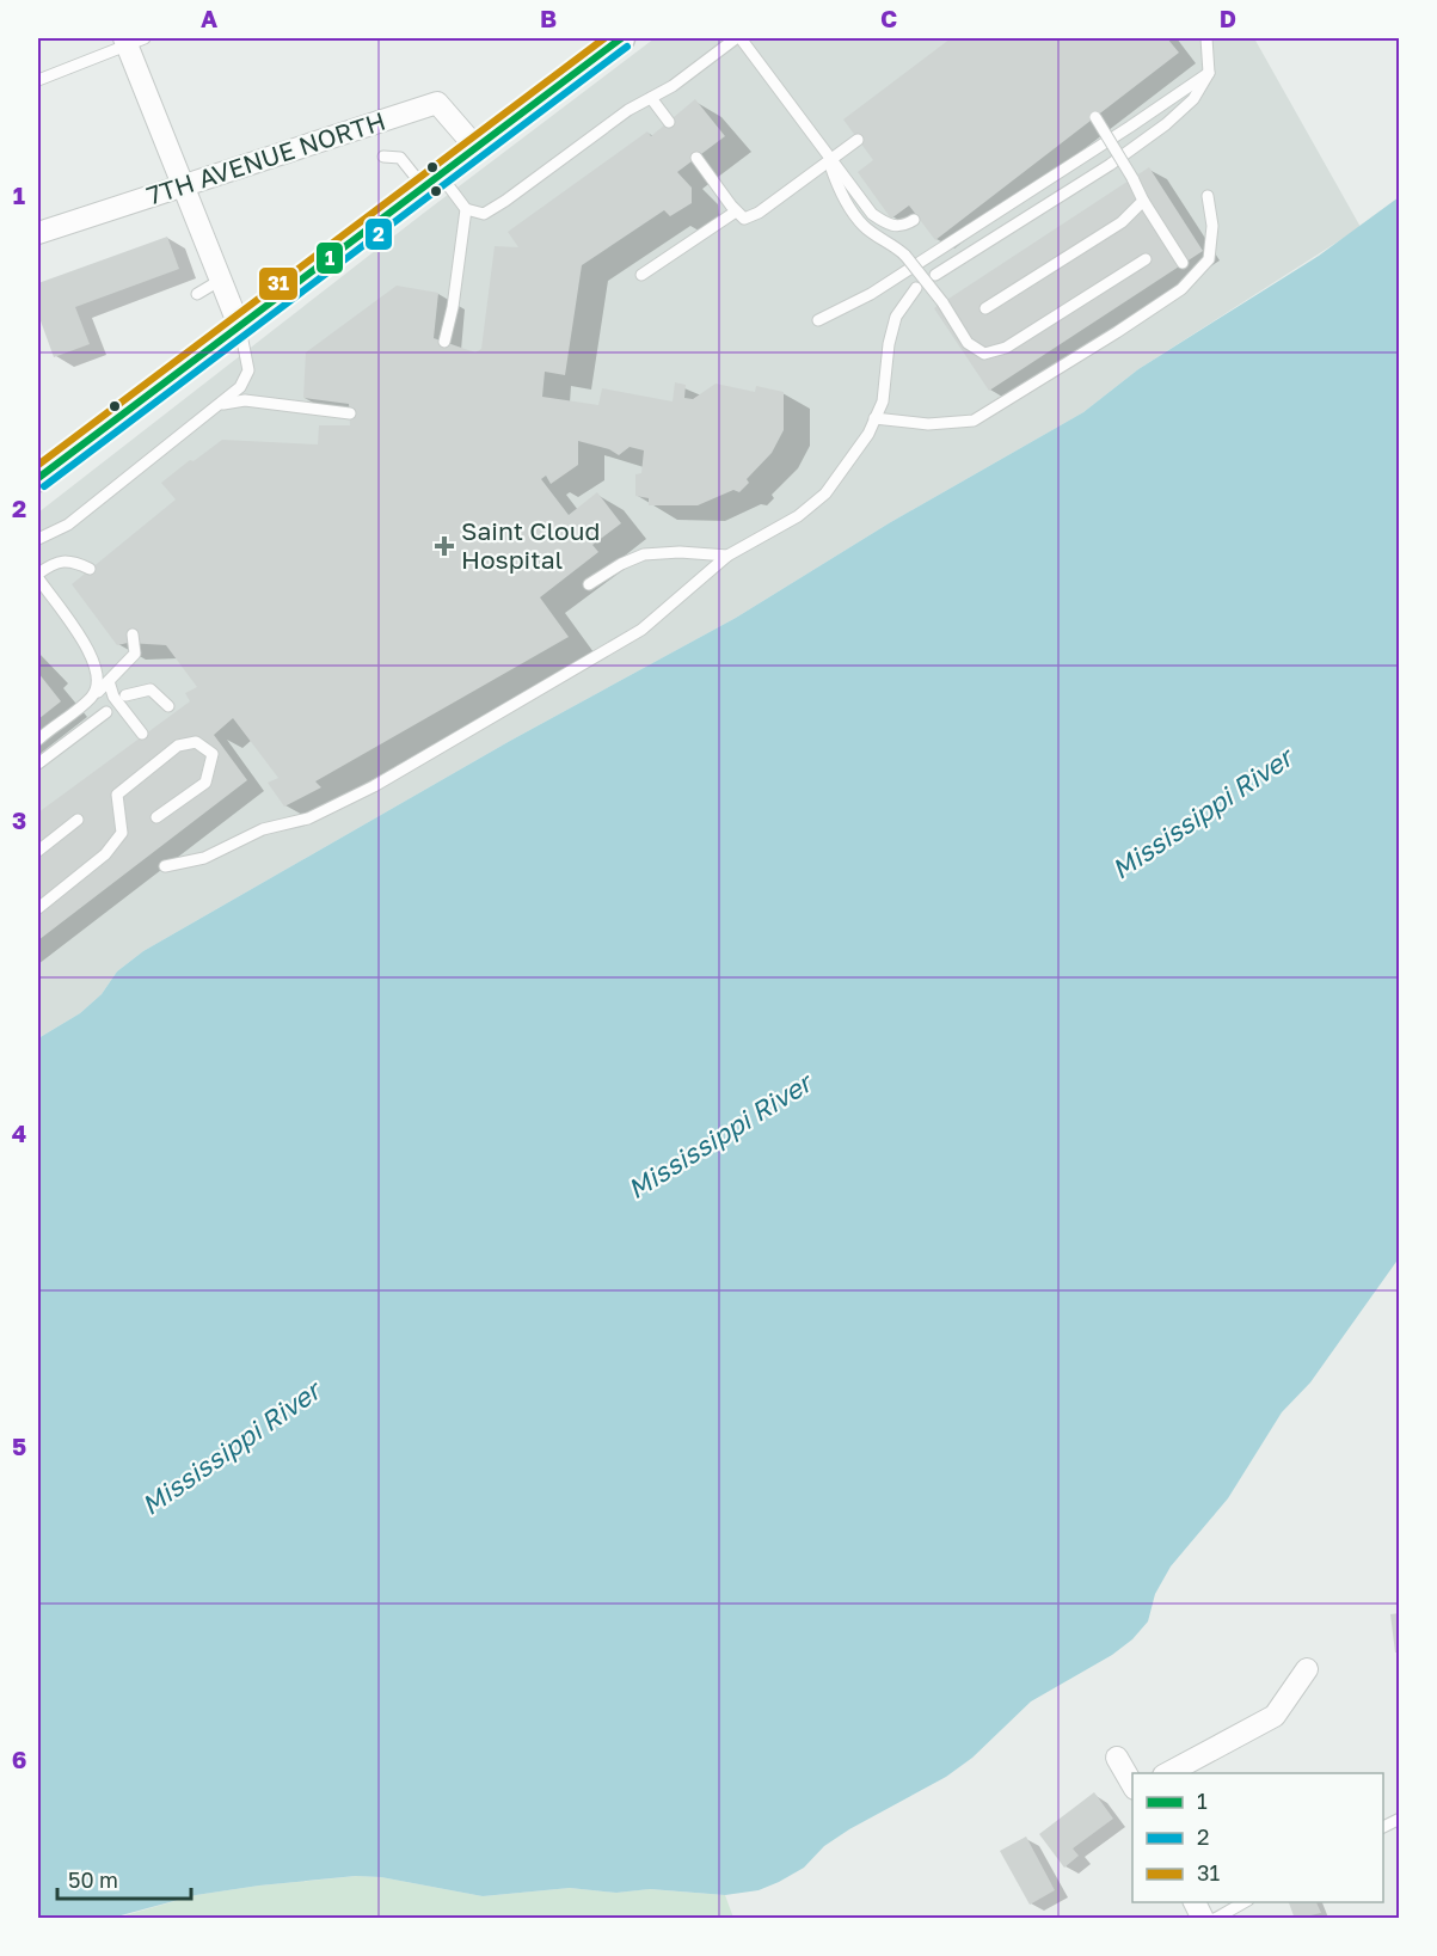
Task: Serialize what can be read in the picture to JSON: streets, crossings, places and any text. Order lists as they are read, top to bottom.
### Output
{
  "streets": {
    "street": ["7TH AVENUE NORTH"]
  },
  "water": ["Mississippi River"],
  "places": {
    "health": ["Saint Cloud Hospital"]
  },
  "lines": ["transit line 1", "transit line 31", "transit line 2"],
  "legend": ["1", "2", "31"],
  "scale_bar": "50 m",
  "grid": {
    "columns": [
      "A",
      "B",
      "C",
      "D"
    ],
    "rows": [
      "1",
      "2",
      "3",
      "4",
      "5",
      "6"
    ]
  }
}
